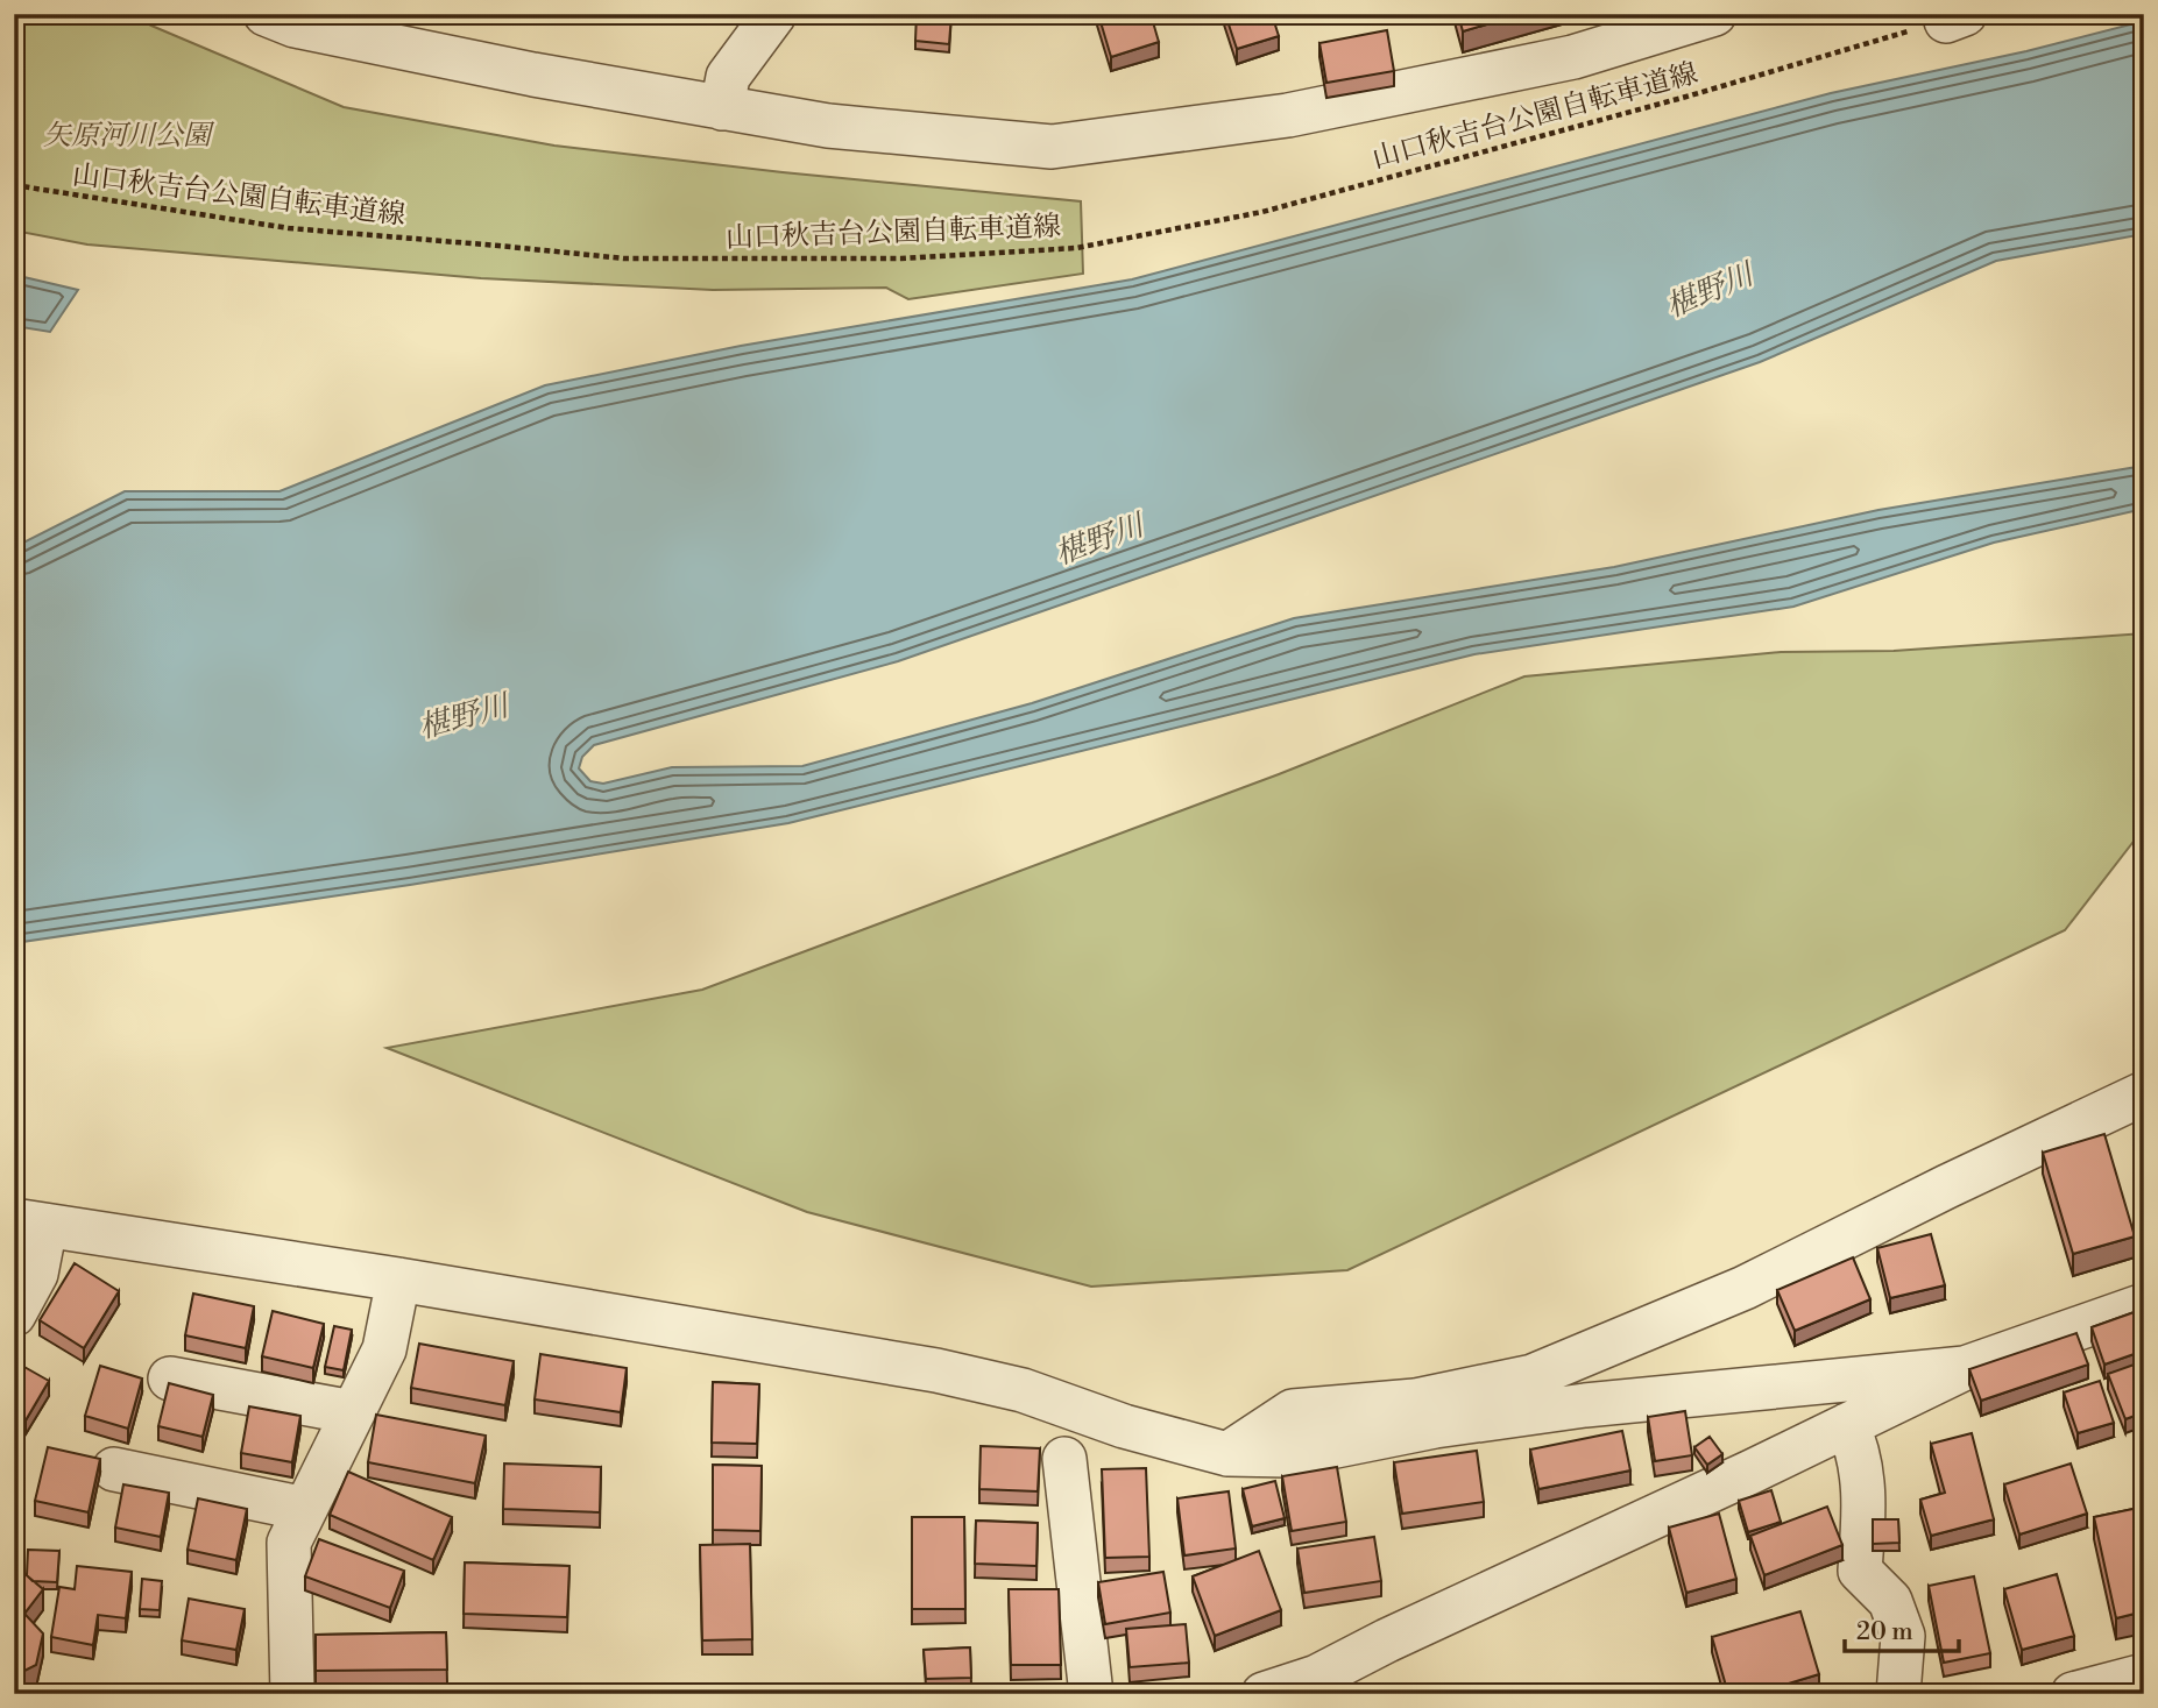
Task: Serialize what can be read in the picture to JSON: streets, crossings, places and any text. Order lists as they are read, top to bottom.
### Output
{
  "streets": {
    "path": ["山口秋吉台公園自転車道線"]
  },
  "water": ["椹野川"],
  "parks": ["矢原河川公園"],
  "scale_bar": "20 m"
}
